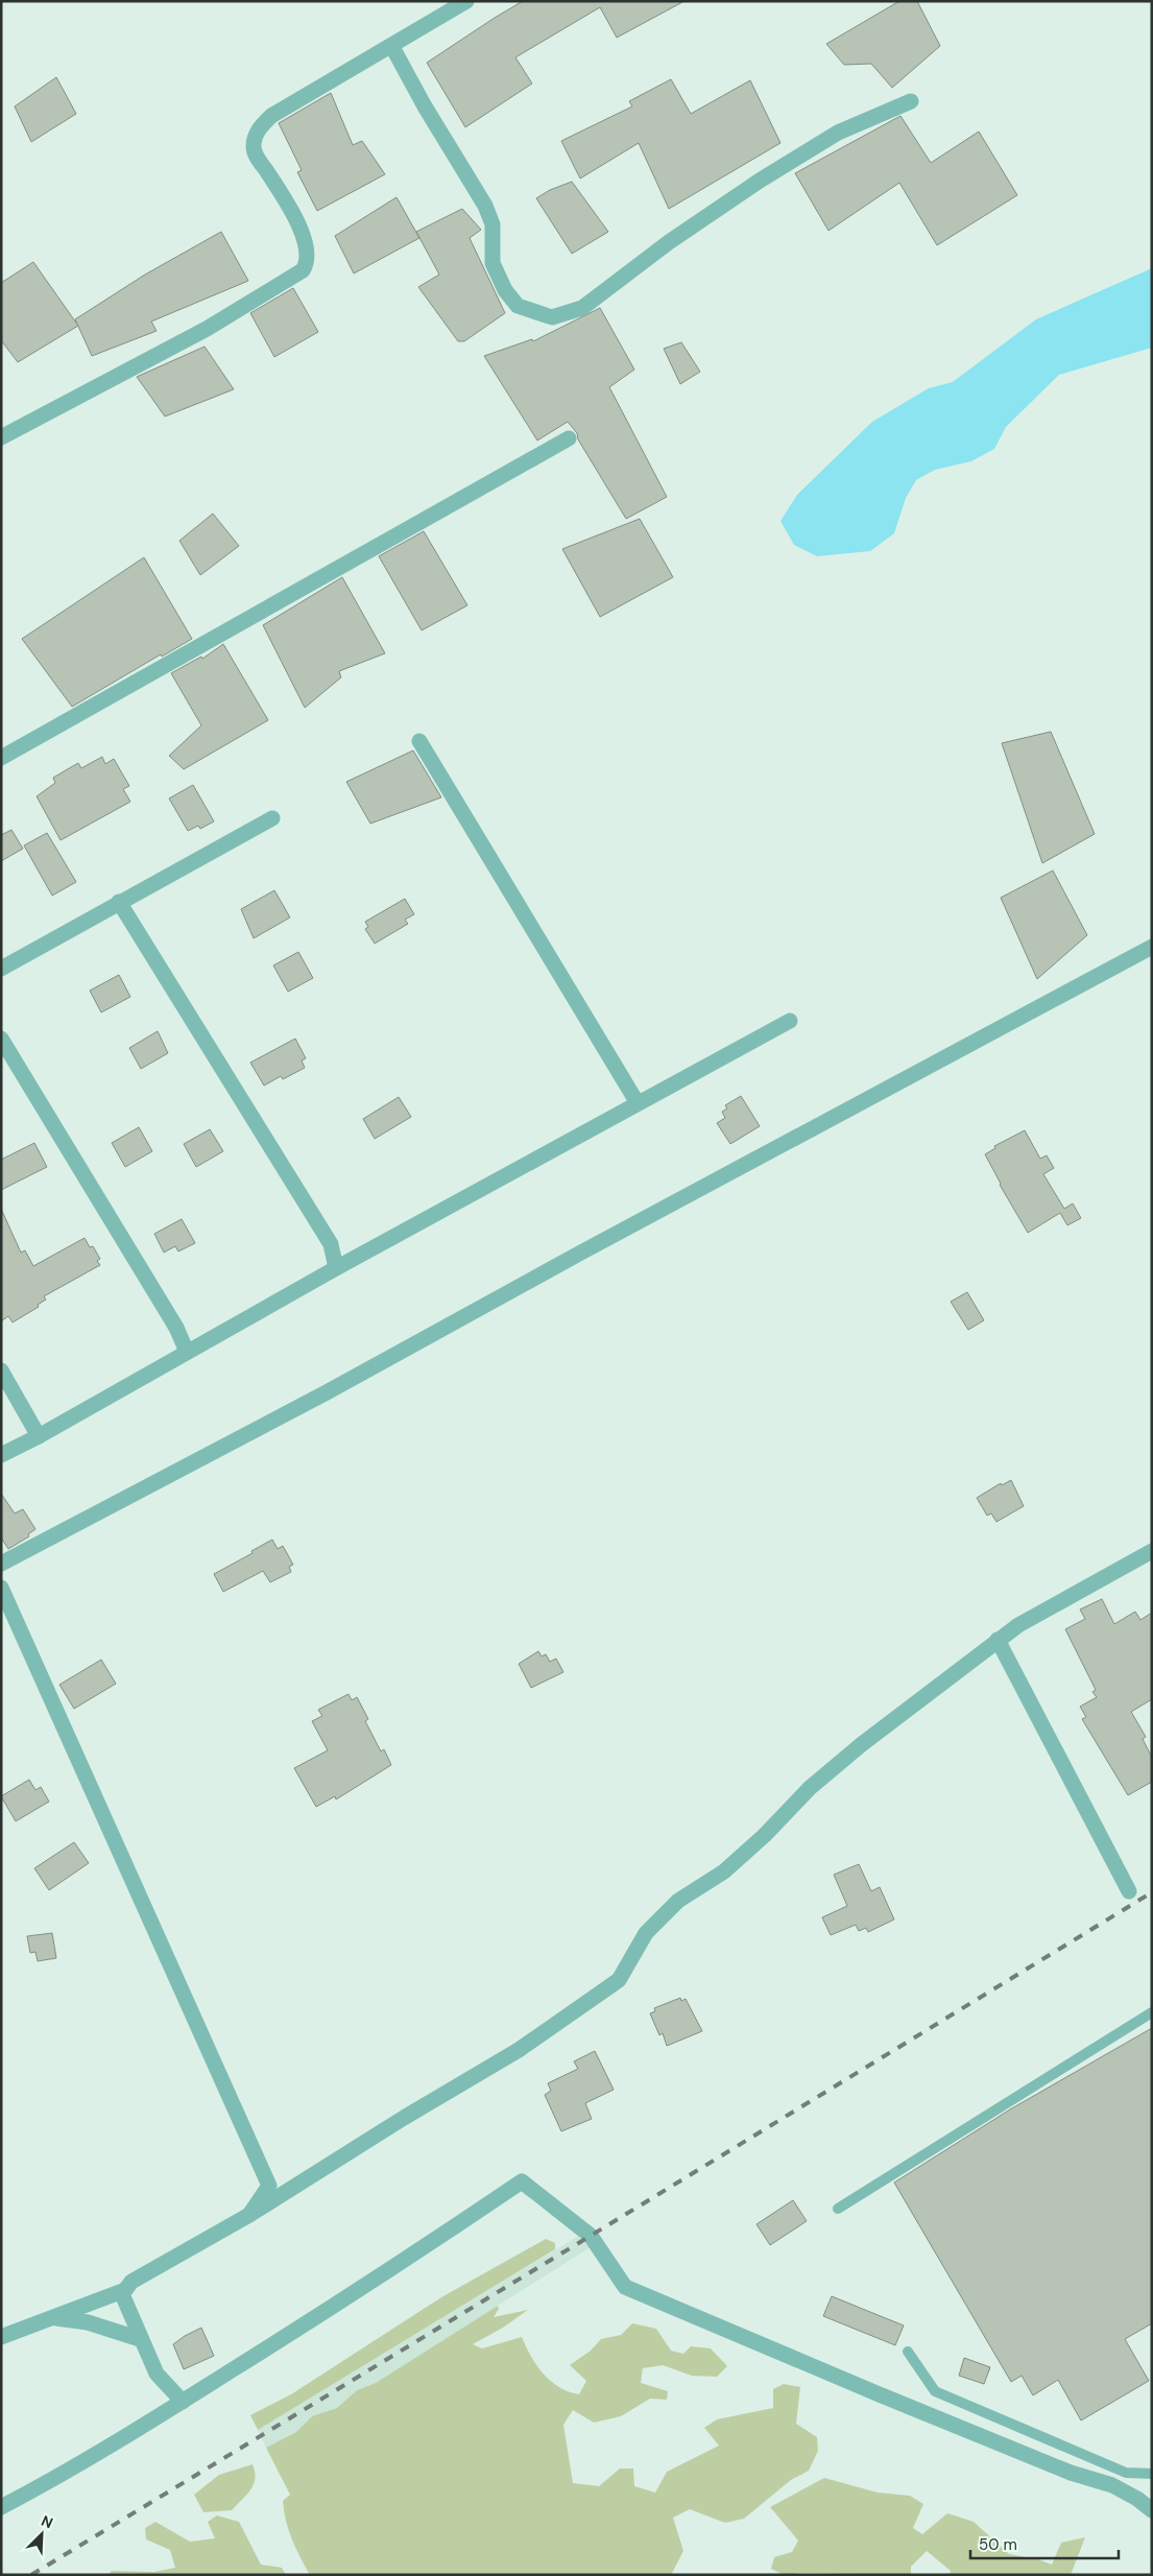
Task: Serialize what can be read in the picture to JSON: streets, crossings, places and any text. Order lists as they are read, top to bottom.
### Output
{
  "scale_bar": "50 m",
  "north": "top right"
}
